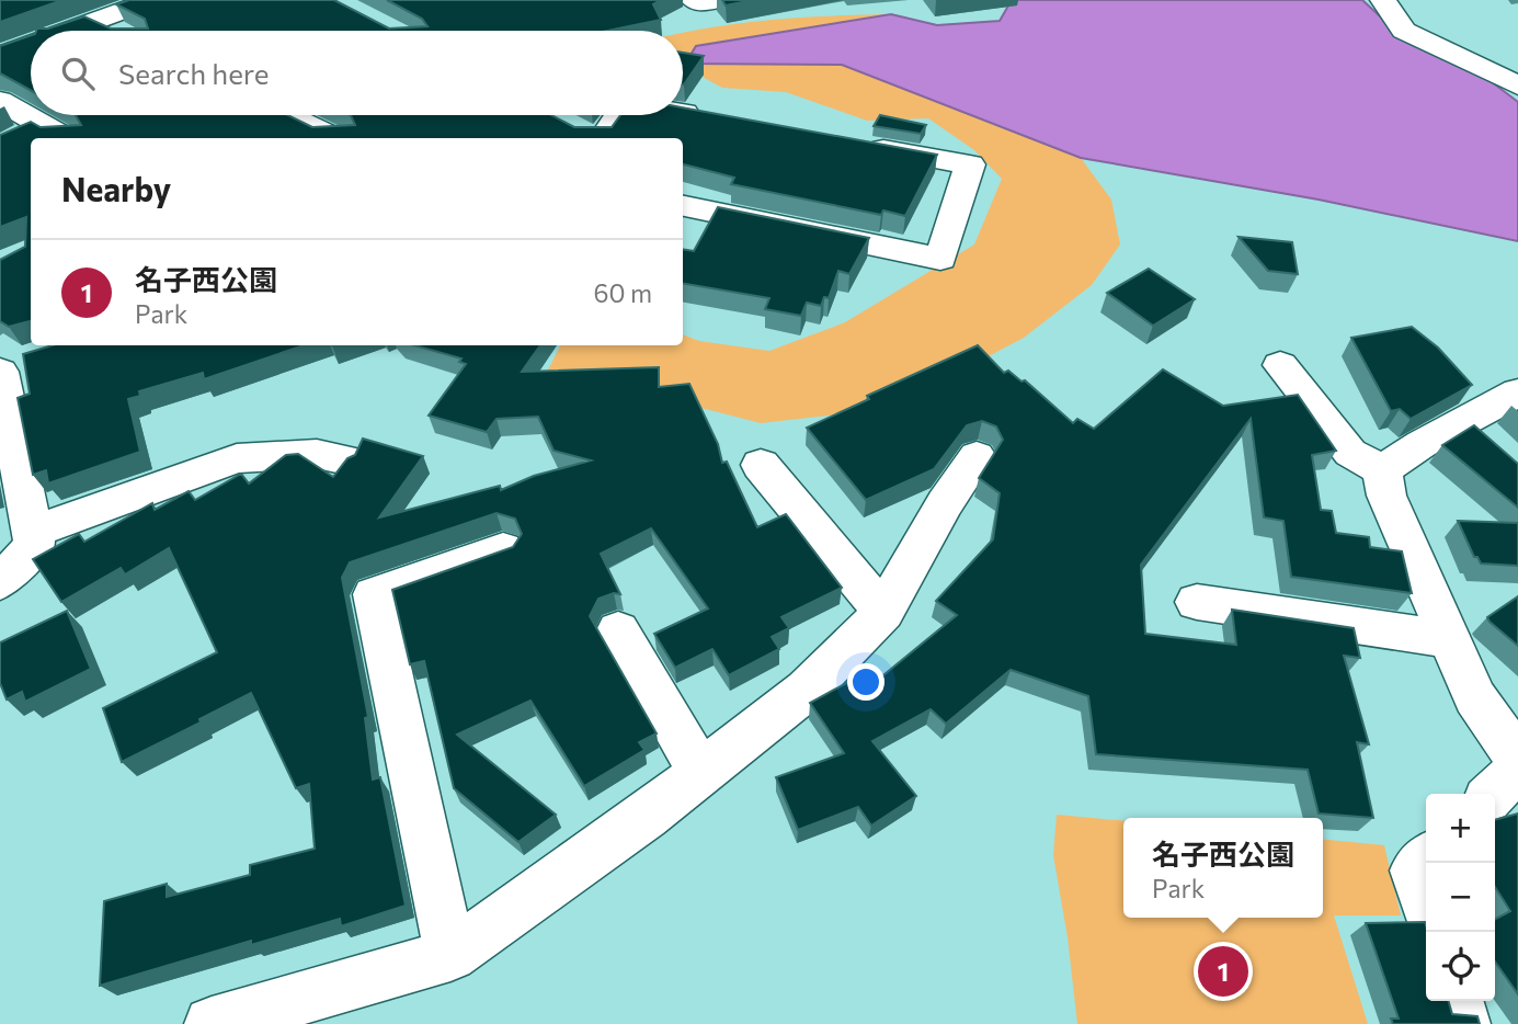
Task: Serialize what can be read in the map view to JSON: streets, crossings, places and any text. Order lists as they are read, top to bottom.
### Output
{
  "page": {
    "search": "Search here",
    "heading": "Nearby",
    "list": [
      {
        "mark": "1",
        "name": "名子西公園",
        "note": "Park",
        "value": "60 m"
      }
    ],
    "map_buttons": ["+", "−"],
    "popup": ["名子西公園", "Park"],
    "pins": "1"
  }
}
